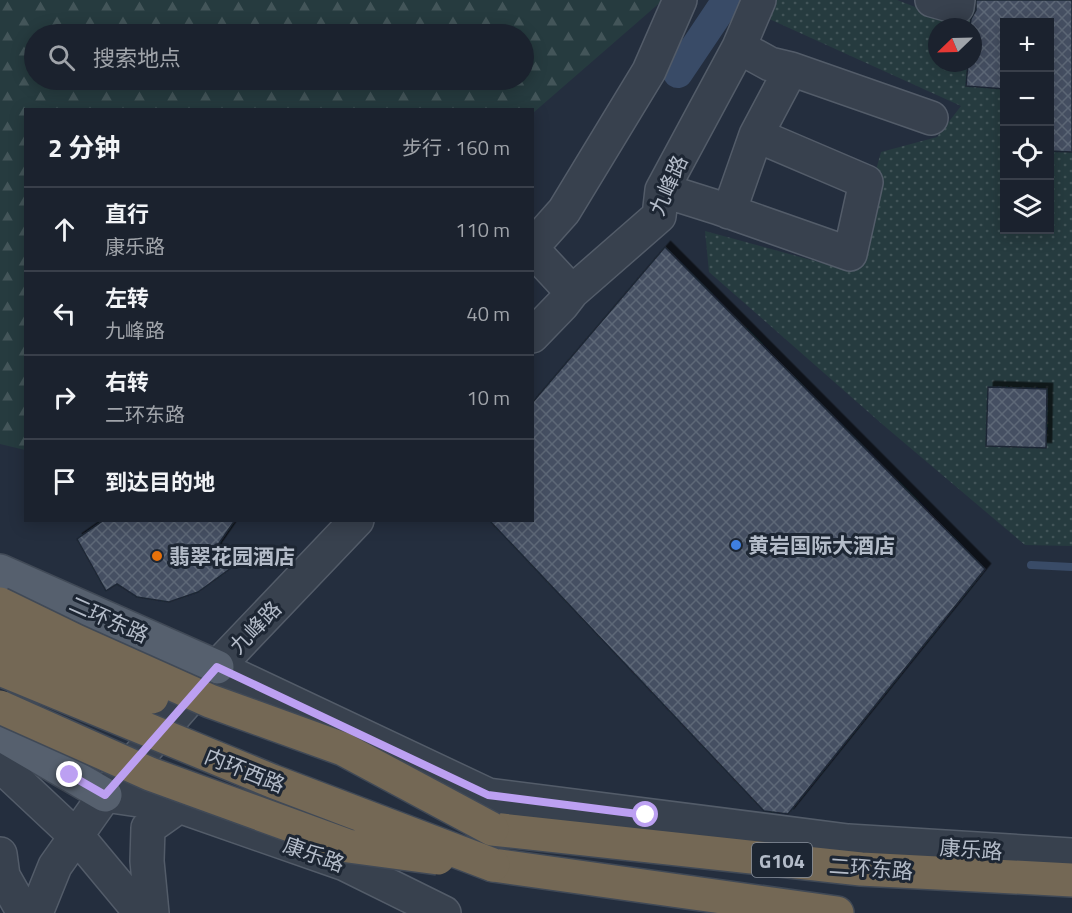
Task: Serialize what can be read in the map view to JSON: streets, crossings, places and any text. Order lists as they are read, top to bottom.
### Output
{
  "streets": {
    "highway": ["二环东路", "内环西路", "G104"],
    "street": ["九峰路", "康乐路"]
  },
  "crossings": [
    ["九峰路", "二环东路"],
    ["九峰路", "康乐路"],
    ["二环东路", "内环西路"],
    ["二环东路", "康乐路"],
    ["内环西路", "G104"]
  ],
  "places": ["黄岩国际大酒店", "翡翠花园酒店"],
  "north": "bottom left",
  "page": {
    "map_buttons": ["+", "−"],
    "search": "搜索地点",
    "heading": ["2 分钟", "步行 · 160 m"],
    "list": [
      ["直行", "康乐路", "110 m"],
      ["左转", "九峰路", "40 m"],
      ["右转", "二环东路", "10 m"],
      "到达目的地"
    ]
  }
}
